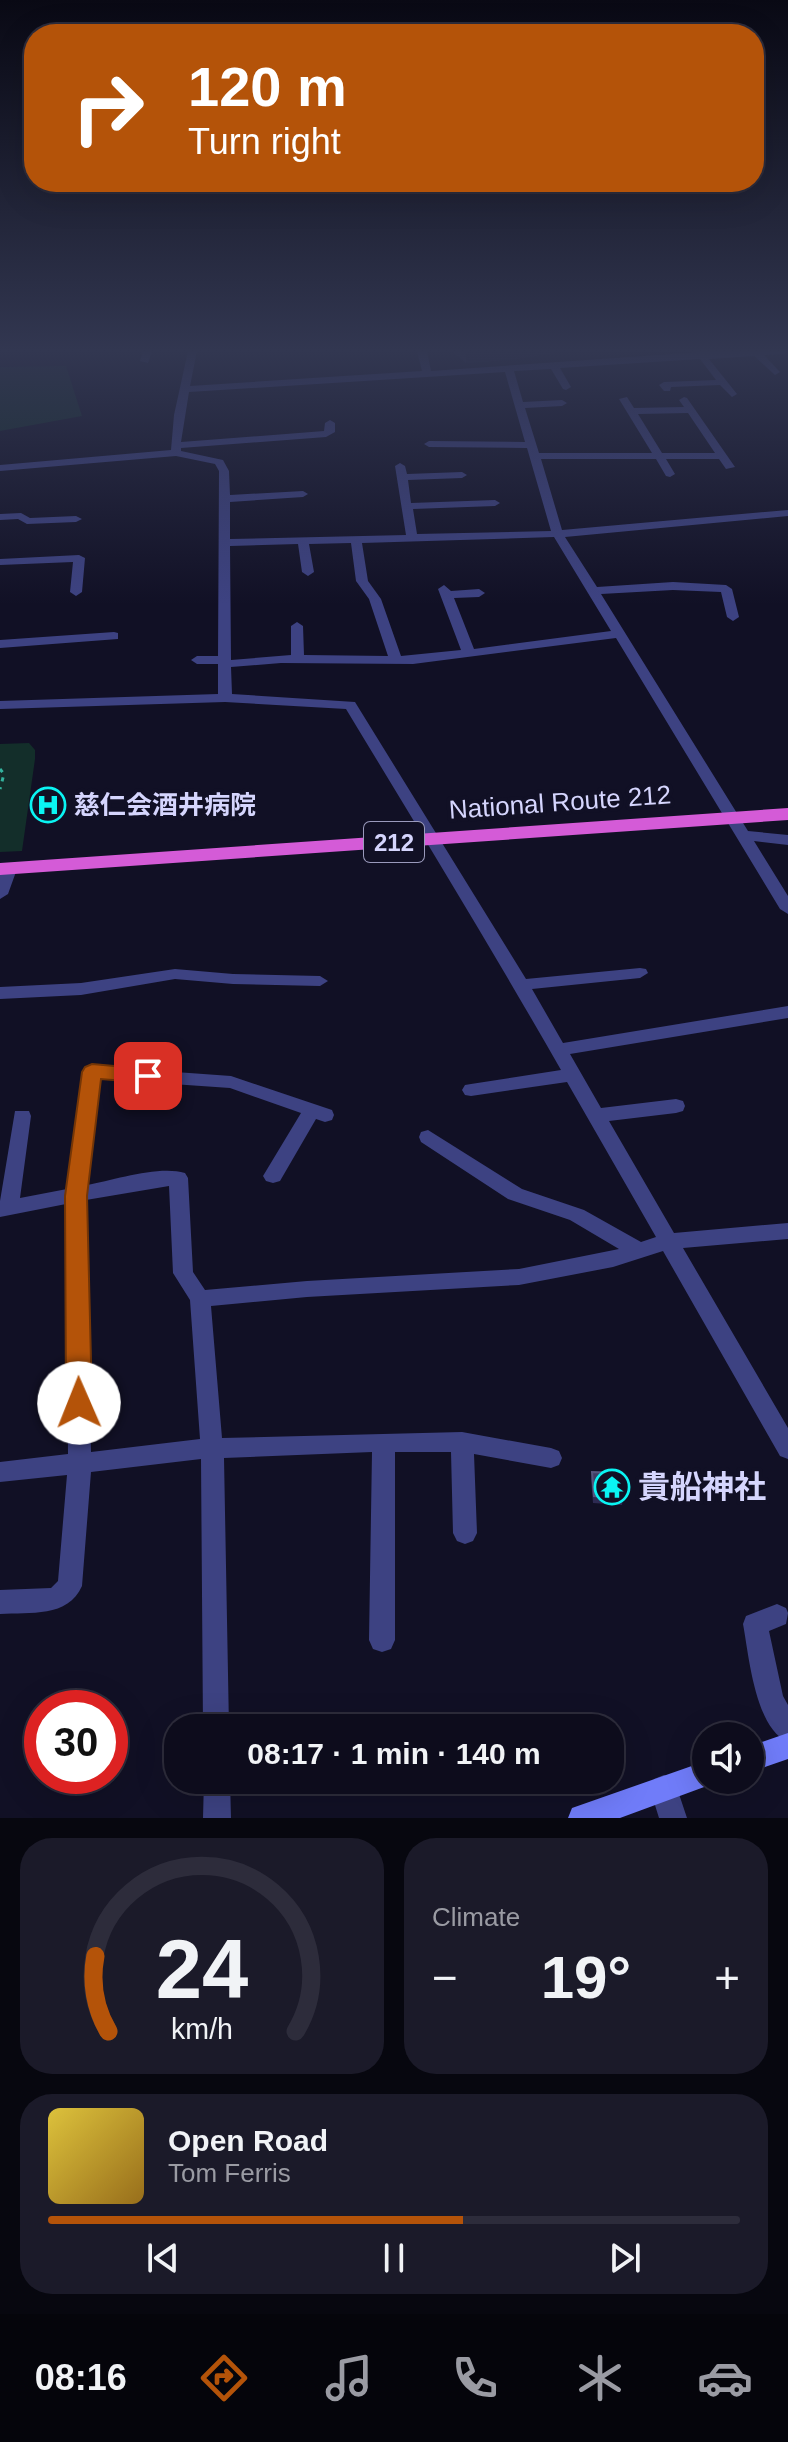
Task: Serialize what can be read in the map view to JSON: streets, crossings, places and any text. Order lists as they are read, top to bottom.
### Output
{
  "streets": {
    "highway": ["National Route 212", "212"]
  },
  "places": {
    "hospital": ["慈仁会酒井病院"],
    "temple": ["貴船神社"]
  },
  "page": {
    "turn": ["120 m", "Turn right"],
    "limit": "30",
    "trip": "08:17 · 1 min · 140 m",
    "tile": "Climate",
    "heat": ["−", "19°", "+"],
    "song": ["Open Road", "Tom Ferris"],
    "tabs": "08:16",
    "gauge": ["24", "km/h"]
  }
}
